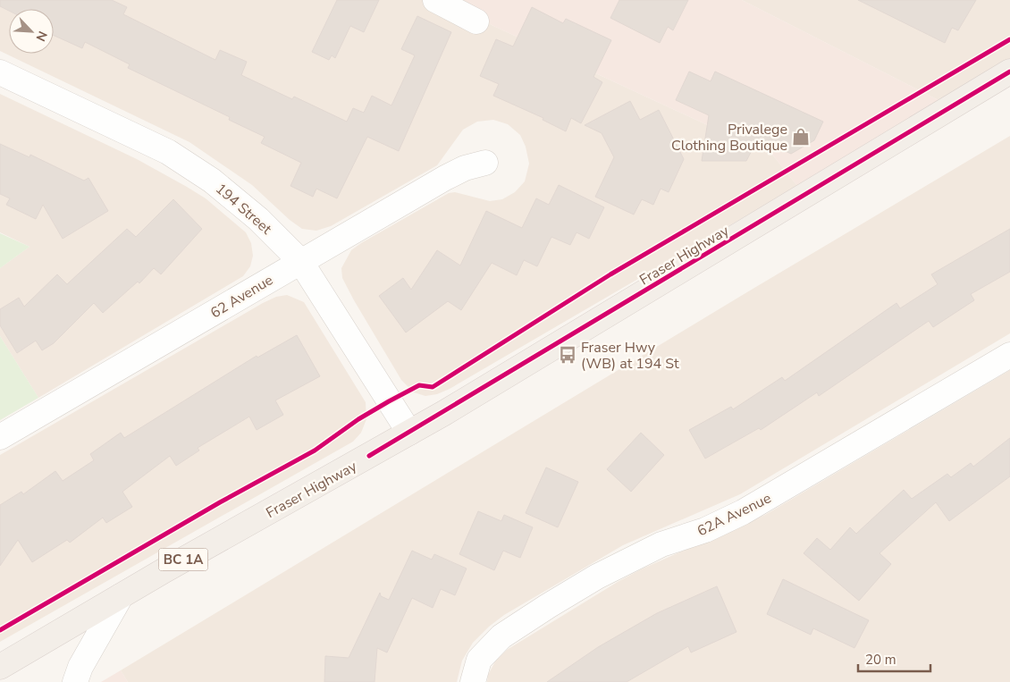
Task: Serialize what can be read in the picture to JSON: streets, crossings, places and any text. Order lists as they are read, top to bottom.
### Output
{
  "streets": {
    "main road": ["Fraser Highway", "BC 1A"],
    "street": ["194 Street", "62 Avenue", "62A Avenue"]
  },
  "crossings": [
    ["194 Street", "Fraser Highway"],
    ["194 Street", "62 Avenue"]
  ],
  "places": {
    "shop": ["Privalege Clothing Boutique"],
    "bus stop": ["Fraser Hwy (WB) at 194 St"]
  },
  "scale_bar": "20 m",
  "north": "bottom right"
}
